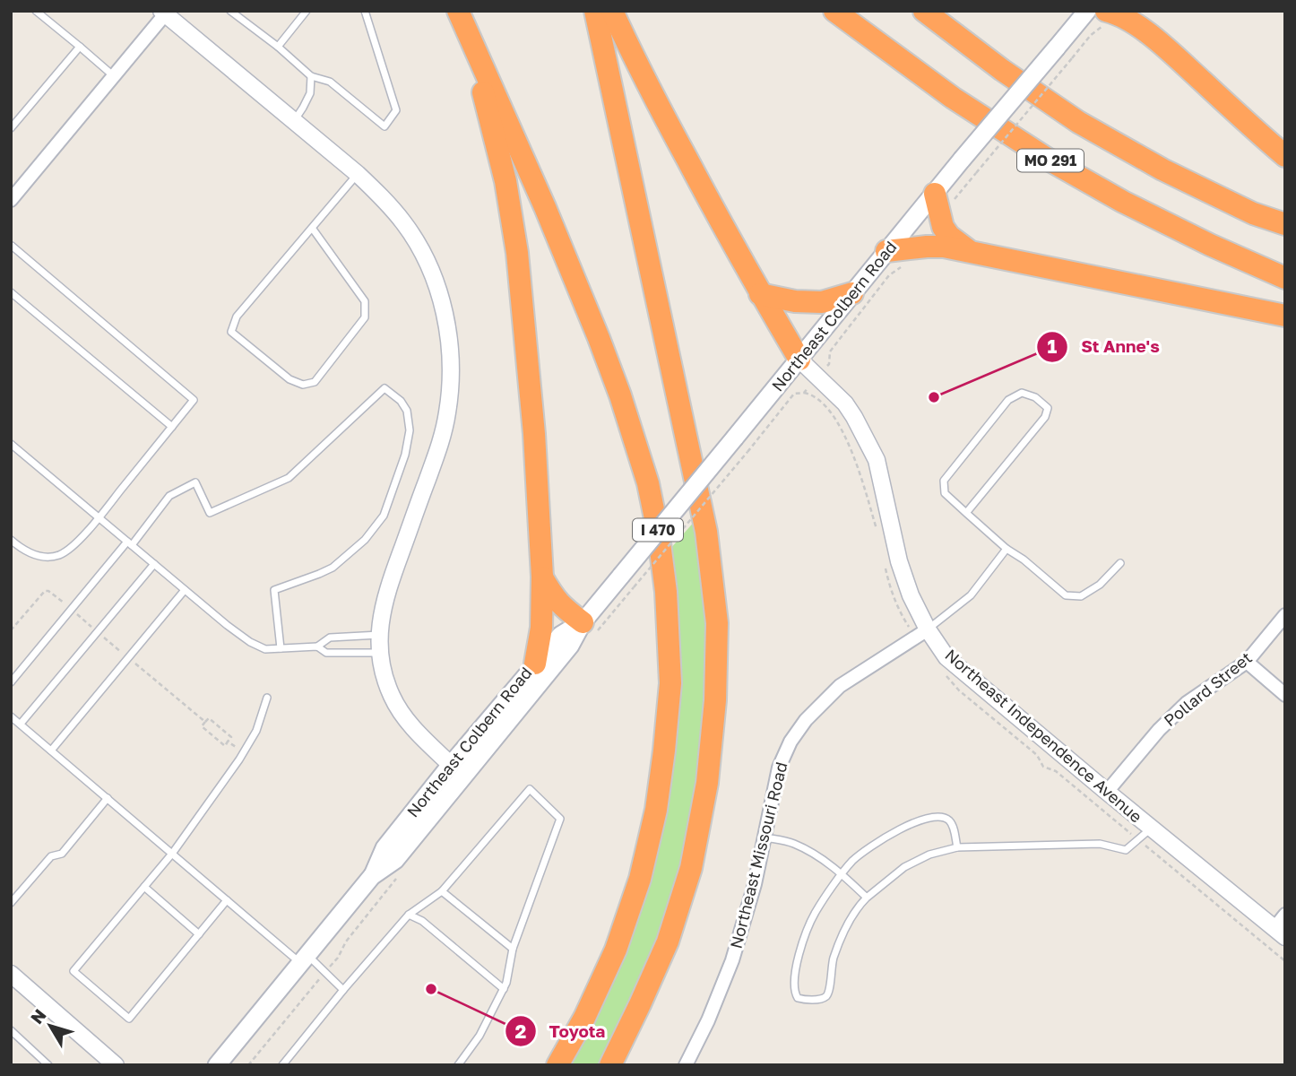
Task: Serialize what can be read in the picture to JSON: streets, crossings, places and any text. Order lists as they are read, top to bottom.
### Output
{
  "streets": {
    "highway": ["MO 291", "I 470"],
    "main road": ["Northeast Colbern Road"],
    "street": ["Pollard Street", "Northeast Independence Avenue", "Northeast Missouri Road"]
  },
  "crossings": [
    ["Northeast Colbern Road", "Northeast Independence Avenue"],
    ["Pollard Street", "Northeast Independence Avenue"],
    ["Northeast Independence Avenue", "Northeast Missouri Road"]
  ],
  "places": ["St Anne's", "Toyota"],
  "north": "top left"
}
